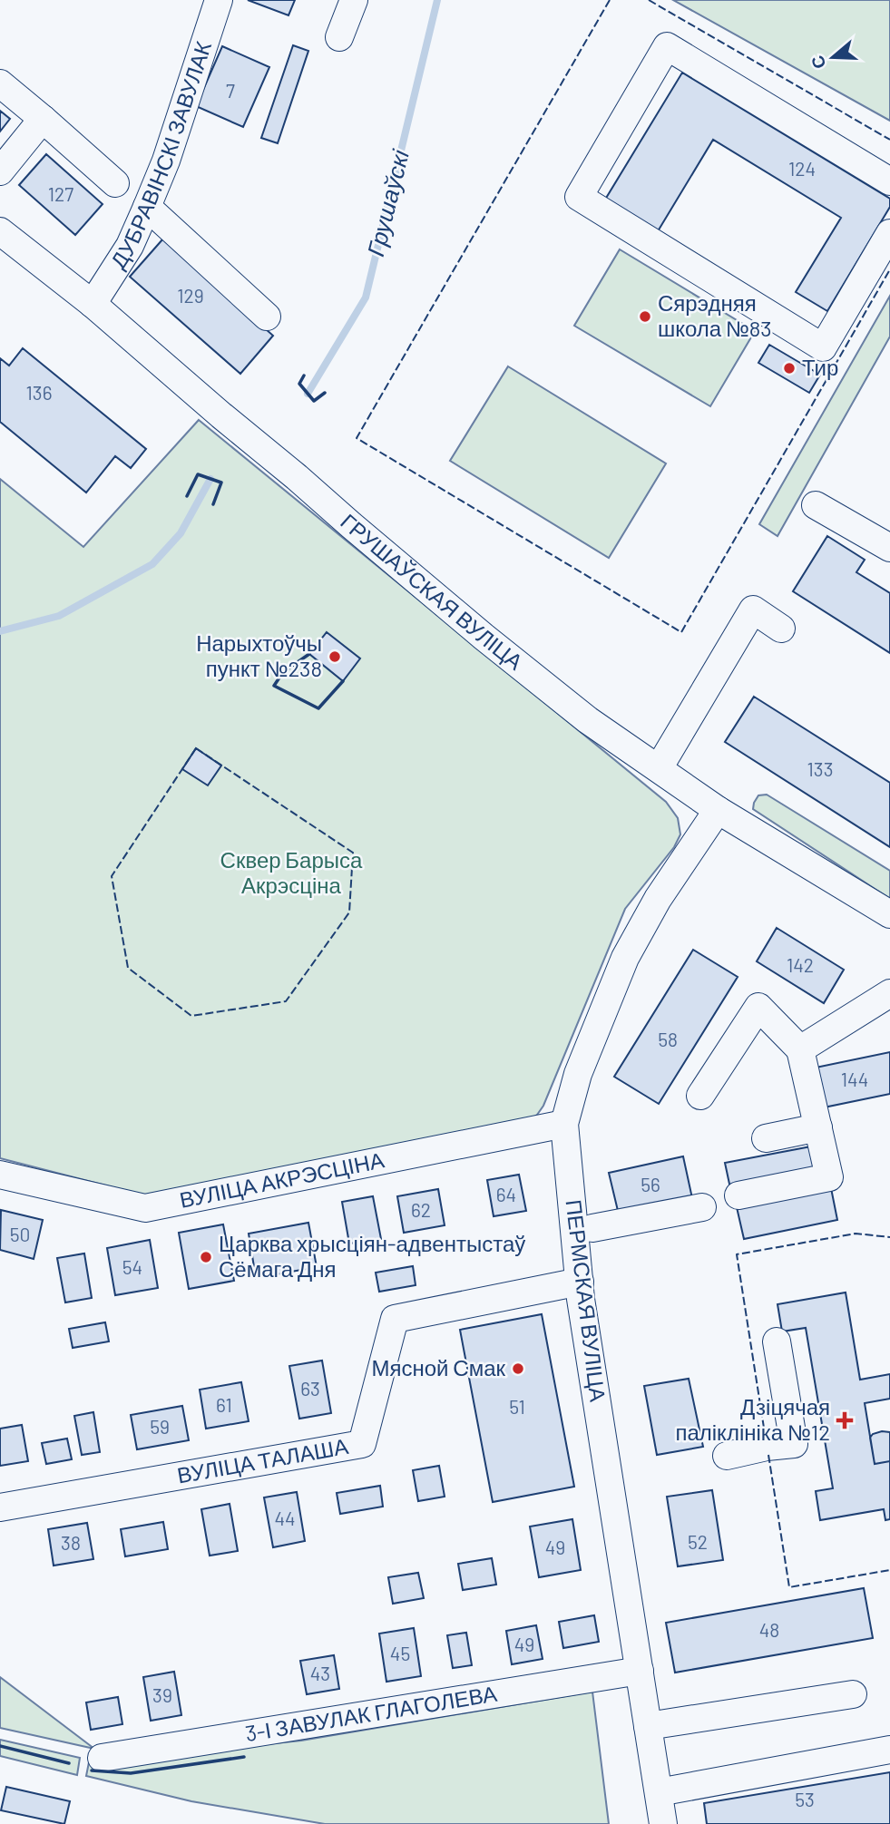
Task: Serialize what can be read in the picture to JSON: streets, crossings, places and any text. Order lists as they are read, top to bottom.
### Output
{
  "streets": {
    "street": [
      "ДУБРАВІНСКІ ЗАВУЛАК",
      "ГРУШАЎСКАЯ ВУЛІЦА",
      "ВУЛІЦА АКРЭСЦІНА",
      "ПЕРМСКАЯ ВУЛІЦА",
      "ВУЛІЦА ТАЛАША",
      "3-І ЗАВУЛАК ГЛАГОЛЕВА"
    ]
  },
  "crossings": [
    ["ДУБРАВІНСКІ ЗАВУЛАК", "ГРУШАЎСКАЯ ВУЛІЦА"],
    ["ГРУШАЎСКАЯ ВУЛІЦА", "ПЕРМСКАЯ ВУЛІЦА"],
    ["ВУЛІЦА АКРЭСЦІНА", "ПЕРМСКАЯ ВУЛІЦА"],
    ["ПЕРМСКАЯ ВУЛІЦА", "ВУЛІЦА ТАЛАША"],
    ["ПЕРМСКАЯ ВУЛІЦА", "3-І ЗАВУЛАК ГЛАГОЛЕВА"]
  ],
  "water": ["Грушаўскі"],
  "parks": ["Сквер Барыса Акрэсціна"],
  "places": {
    "other": [
      "Сярэдняя школа №83",
      "Тир",
      "Нарыхтоўчы пункт №238",
      "Царква хрысціян-адвентыстаў Сёмага Дня",
      "Мясной Смак"
    ],
    "health": ["Дзіцячая паліклініка №12"]
  },
  "house_numbers": [
    "7",
    "124",
    "127",
    "129",
    "136",
    "133",
    "142",
    "58",
    "144",
    "56",
    "64",
    "62",
    "50",
    "54",
    "63",
    "61",
    "51",
    "59",
    "44",
    "52",
    "38",
    "49",
    "48",
    "49",
    "45",
    "43",
    "39",
    "53"
  ],
  "north": "left"
}
